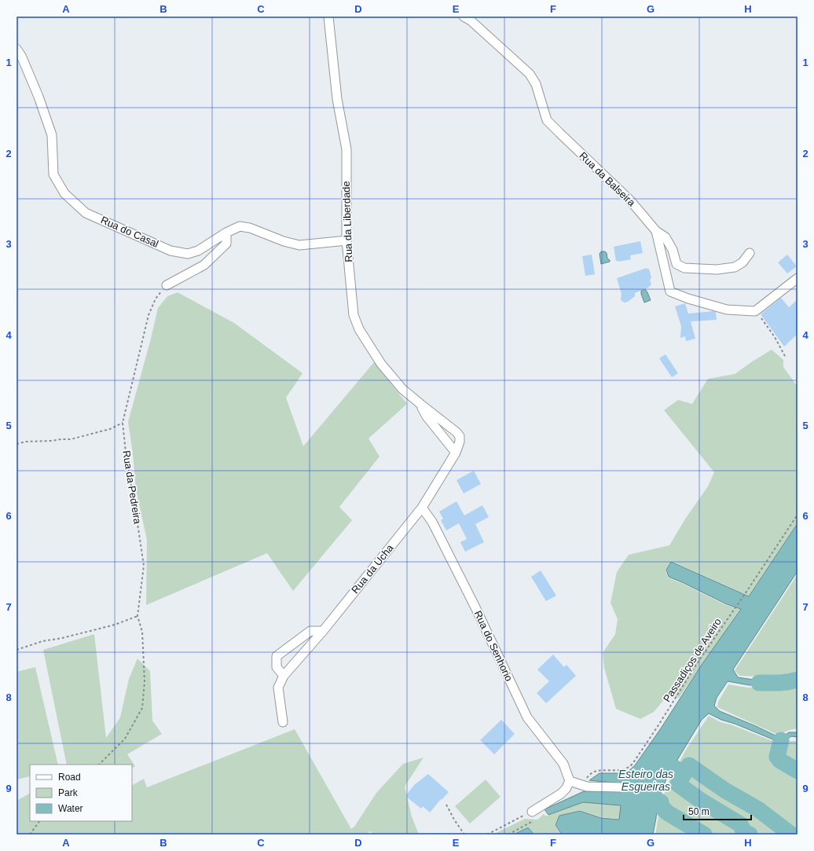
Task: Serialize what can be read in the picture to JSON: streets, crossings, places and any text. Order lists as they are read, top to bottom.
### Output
{
  "streets": {
    "street": [
      "Rua da Balseira",
      "Rua da Liberdade",
      "Rua do Casal",
      "Rua da Ucha",
      "Rua do Senhorio"
    ],
    "path": ["Rua da Pedreira", "Passadiços de Aveiro"]
  },
  "crossings": [
    ["Rua da Liberdade", "Rua do Casal"],
    ["Rua da Liberdade", "Rua da Ucha"],
    ["Rua da Liberdade", "Rua do Senhorio"],
    ["Rua da Ucha", "Rua do Senhorio"]
  ],
  "water": ["Esteiro das Esgueiras"],
  "legend": ["Road", "Park", "Water"],
  "scale_bar": "50 m",
  "grid": {
    "columns": [
      "A",
      "B",
      "C",
      "D",
      "E",
      "F",
      "G",
      "H"
    ],
    "rows": [
      "1",
      "2",
      "3",
      "4",
      "5",
      "6",
      "7",
      "8",
      "9"
    ]
  }
}
